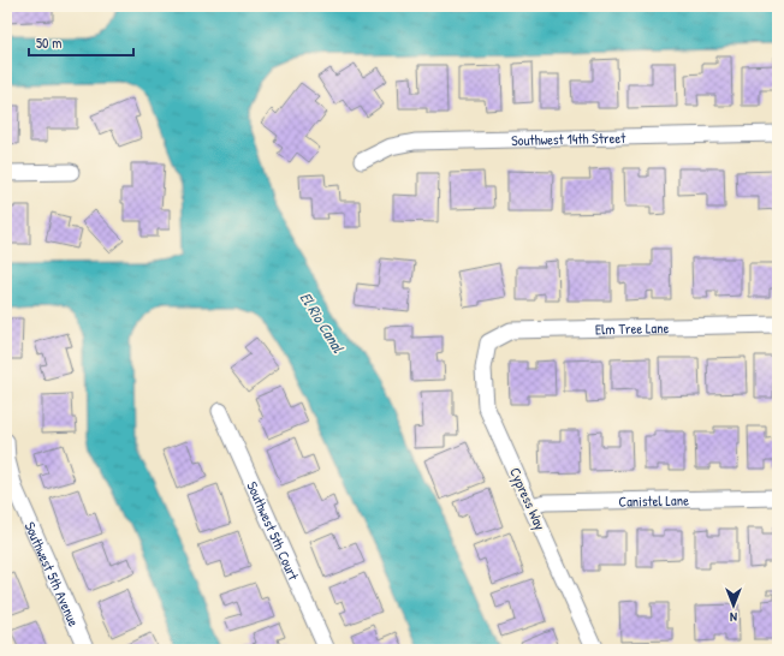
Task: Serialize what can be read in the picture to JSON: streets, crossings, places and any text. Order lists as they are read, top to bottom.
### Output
{
  "streets": {
    "street": [
      "Southwest 14th Street",
      "Elm Tree Lane",
      "Cypress Way",
      "Canistel Lane",
      "Southwest 5th Court",
      "Southwest 5th Avenue"
    ]
  },
  "crossings": [
    ["Elm Tree Lane", "Cypress Way"],
    ["Cypress Way", "Canistel Lane"]
  ],
  "water": ["El Rio Canal"],
  "scale_bar": "50 m",
  "north": "bottom"
}
